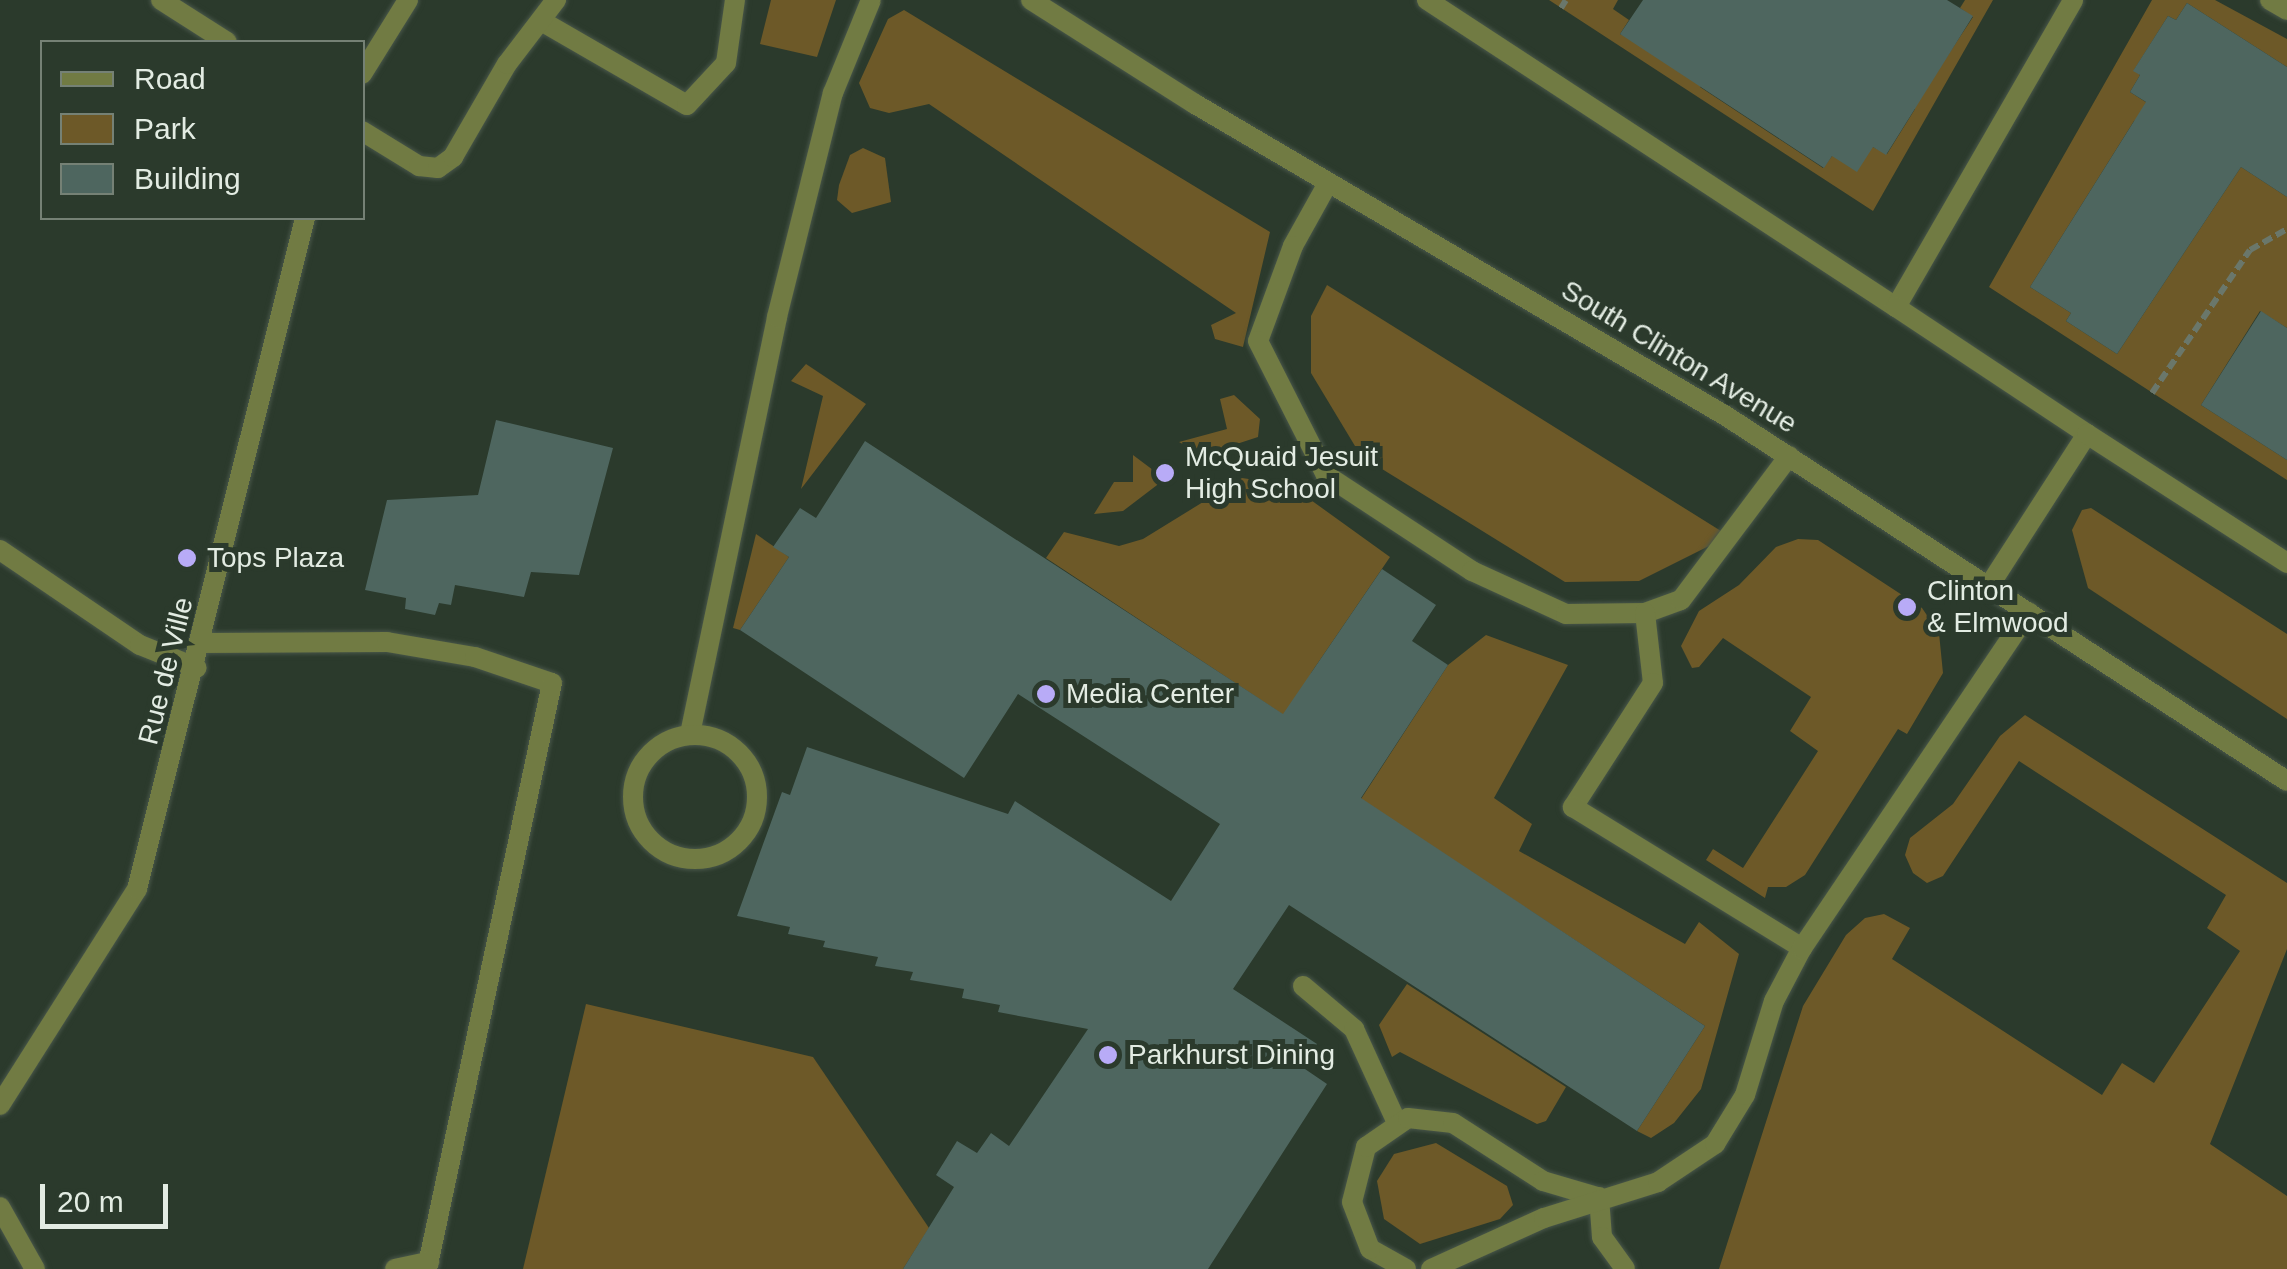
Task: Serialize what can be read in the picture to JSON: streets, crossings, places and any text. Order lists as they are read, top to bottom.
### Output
{
  "streets": {
    "street": ["South Clinton Avenue", "Rue de Ville"]
  },
  "places": [
    "McQuaid Jesuit High School",
    "Tops Plaza",
    "Clinton & Elmwood",
    "Media Center",
    "Parkhurst Dining"
  ],
  "legend": ["Road", "Park", "Building"],
  "scale_bar": "20 m"
}
